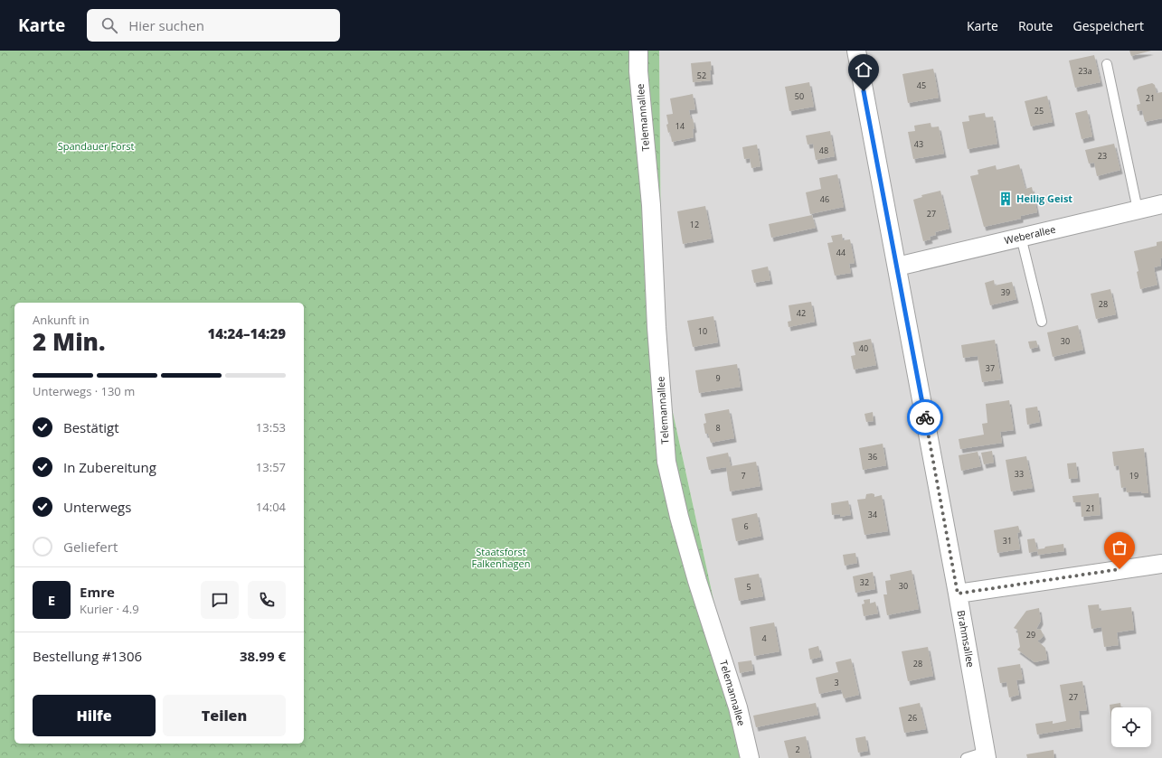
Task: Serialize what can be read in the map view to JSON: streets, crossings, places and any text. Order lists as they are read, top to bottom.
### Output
{
  "streets": {
    "street": ["Telemannallee", "Weberallee", "Brahmsallee"]
  },
  "crossings": [
    ["Weberallee", "Brahmsallee"]
  ],
  "parks": ["Spandauer Forst", "Staatsforst Falkenhagen"],
  "places": {
    "building": ["Heilig Geist"]
  },
  "house_numbers": [
    "23a",
    "52",
    "45",
    "50",
    "21",
    "25",
    "14",
    "43",
    "48",
    "23",
    "46",
    "27",
    "12",
    "44",
    "39",
    "28",
    "42",
    "10",
    "30",
    "40",
    "37",
    "9",
    "8",
    "36",
    "33",
    "7",
    "19",
    "21",
    "34",
    "6",
    "31",
    "32",
    "30",
    "5",
    "29",
    "4",
    "28",
    "3",
    "27",
    "26",
    "2"
  ],
  "page": {
    "header": "Karte",
    "search": "Hier suchen",
    "nav": ["Karte", "Route", "Gespeichert"],
    "heading": ["2 Min.", "Ankunft in", "14:24–14:29"],
    "panel": [
      "Emre",
      "Kurier · 4.9",
      "Bestellung #1306",
      "38.99 €"
    ],
    "bar": "Unterwegs · 130 m",
    "list": [
      ["Bestätigt", "13:53"],
      ["In Zubereitung", "13:57"],
      ["Unterwegs", "14:04"],
      "Geliefert"
    ],
    "round": "E",
    "buttons": ["Hilfe", "Teilen"]
  }
}
